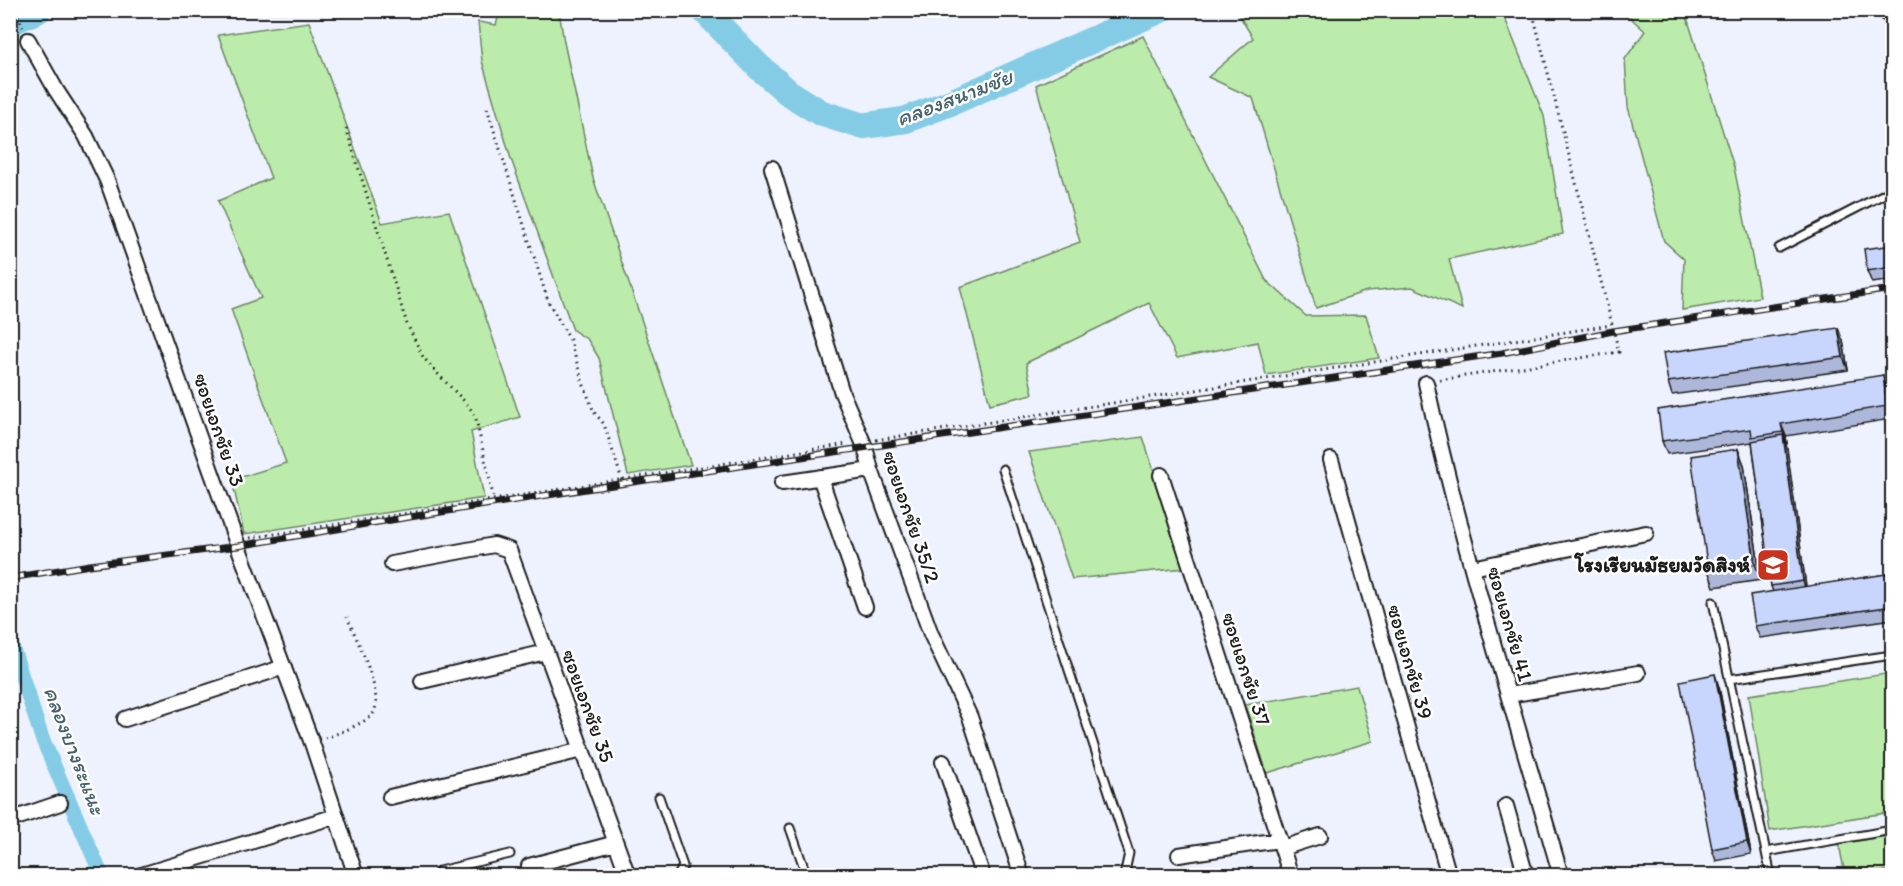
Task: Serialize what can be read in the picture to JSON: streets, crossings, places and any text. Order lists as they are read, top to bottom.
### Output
{
  "streets": {
    "street": [
      "ซอยเอกชัย 33",
      "ซอยเอกชัย 35/2",
      "ซอยเอกชัย 41",
      "ซอยเอกชัย 39",
      "ซอยเอกชัย 37",
      "ซอยเอกชัย 35"
    ]
  },
  "water": ["คลองสนามชัย", "คลองบางระแนะ"],
  "places": {
    "school or university": ["โรงเรียนมัธยมวัดสิงห์"]
  }
}
